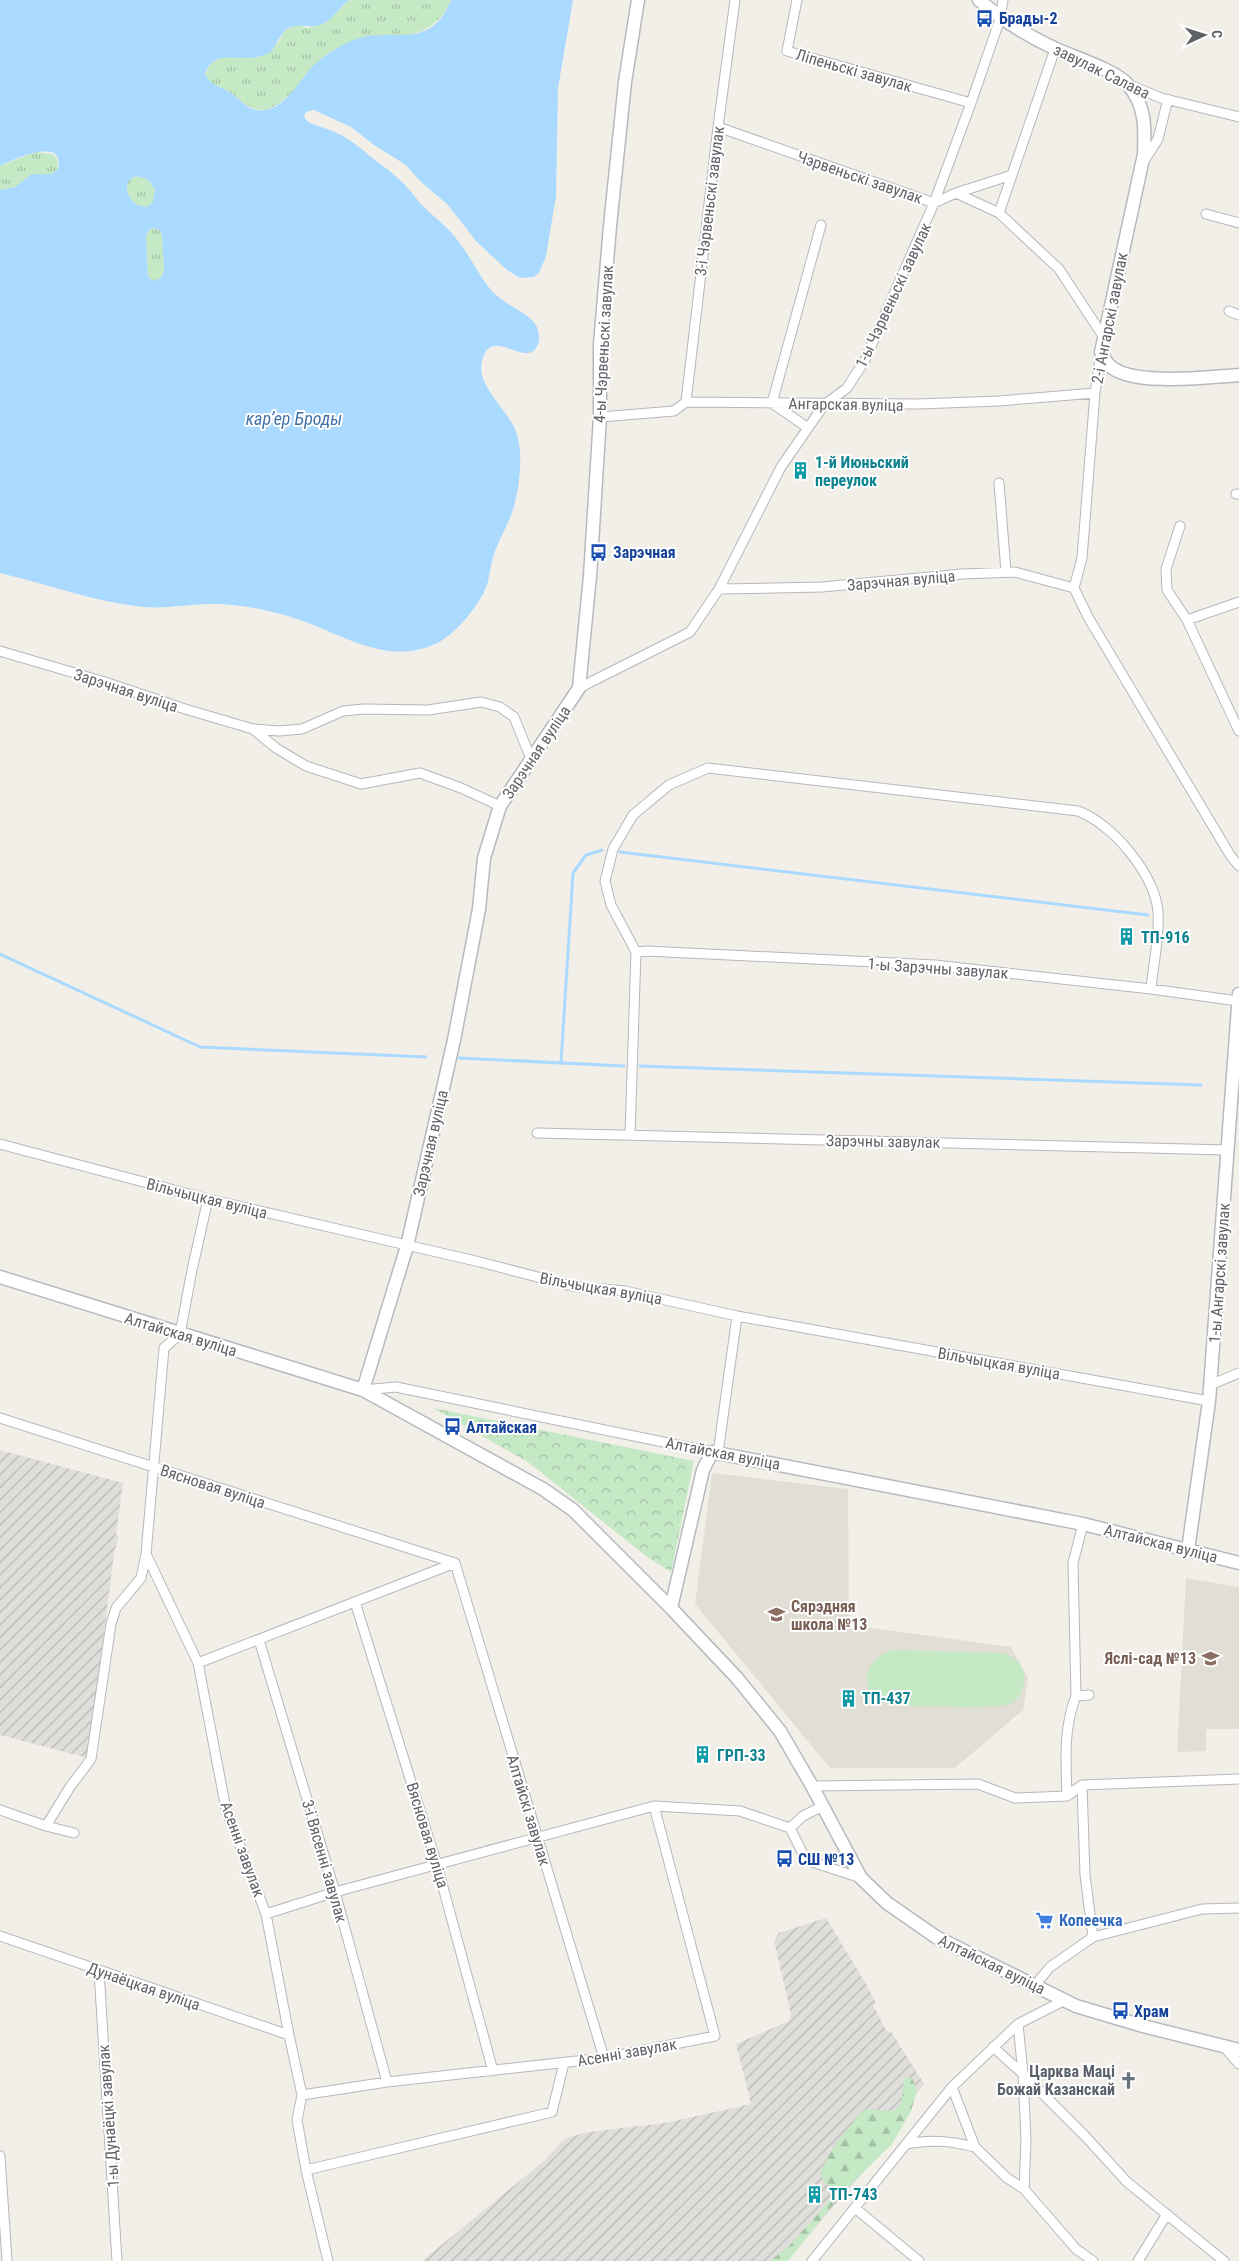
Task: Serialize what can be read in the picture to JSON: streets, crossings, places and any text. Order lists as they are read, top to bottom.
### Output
{
  "streets": {
    "street": [
      "Ліпеньскі завулак",
      "завулак Салава",
      "Чэрвеньскі завулак",
      "3-і Чэрвеньскі завулак",
      "1-ы Чэрвеньскі завулак",
      "2-і Ангарскі завулак",
      "4-ы Чэрвеньскі завулак",
      "Ангарская вуліца",
      "Зарэчная вуліца",
      "1-ы Зарэчны завулак",
      "Зарэчны завулак",
      "Вільчыцкая вуліца",
      "1-ы Ангарскі завулак",
      "Алтайская вуліца",
      "Вясновая вуліца",
      "Алтайскі завулак",
      "Асенні завулак",
      "3-і Вясенні завулак",
      "Дунаёцкая вуліца",
      "1-ы Дунаёцкі завулак"
    ]
  },
  "crossings": [
    ["Ліпеньскі завулак", "1-ы Чэрвеньскі завулак"],
    ["завулак Салава", "1-ы Чэрвеньскі завулак"],
    ["завулак Салава", "2-і Ангарскі завулак"],
    ["Чэрвеньскі завулак", "3-і Чэрвеньскі завулак"],
    ["Чэрвеньскі завулак", "1-ы Чэрвеньскі завулак"],
    ["3-і Чэрвеньскі завулак", "Ангарская вуліца"],
    ["1-ы Чэрвеньскі завулак", "Ангарская вуліца"],
    ["1-ы Чэрвеньскі завулак", "Зарэчная вуліца"],
    ["2-і Ангарскі завулак", "Ангарская вуліца"],
    ["2-і Ангарскі завулак", "Зарэчная вуліца"],
    ["4-ы Чэрвеньскі завулак", "Ангарская вуліца"],
    ["4-ы Чэрвеньскі завулак", "Зарэчная вуліца"],
    ["Зарэчная вуліца", "Вільчыцкая вуліца"],
    ["Зарэчная вуліца", "Алтайская вуліца"],
    ["1-ы Зарэчны завулак", "1-ы Ангарскі завулак"],
    ["Зарэчны завулак", "1-ы Ангарскі завулак"],
    ["Вільчыцкая вуліца", "1-ы Ангарскі завулак"],
    ["1-ы Ангарскі завулак", "Алтайская вуліца"],
    ["Вясновая вуліца", "Алтайскі завулак"],
    ["Вясновая вуліца", "Асенні завулак"],
    ["Алтайскі завулак", "Асенні завулак"],
    ["Асенні завулак", "3-і Вясенні завулак"],
    ["Асенні завулак", "Дунаёцкая вуліца"],
    ["Дунаёцкая вуліца", "1-ы Дунаёцкі завулак"]
  ],
  "water": ["карʼер Броды"],
  "places": {
    "bus stop": [
      "Брады-2",
      "Зарэчная",
      "Алтайская",
      "СШ №13",
      "Храм"
    ],
    "building": [
      "1-й Июньский переулок",
      "ТП-916",
      "ТП-437",
      "ГРП-33",
      "ТП-743"
    ],
    "school or university": ["Сярэдняя школа №13", "Яслі-сад №13"],
    "supermarket": ["Копеечка"],
    "church": ["Царква Маці Божай Казанскай"]
  },
  "north": "right"
}
